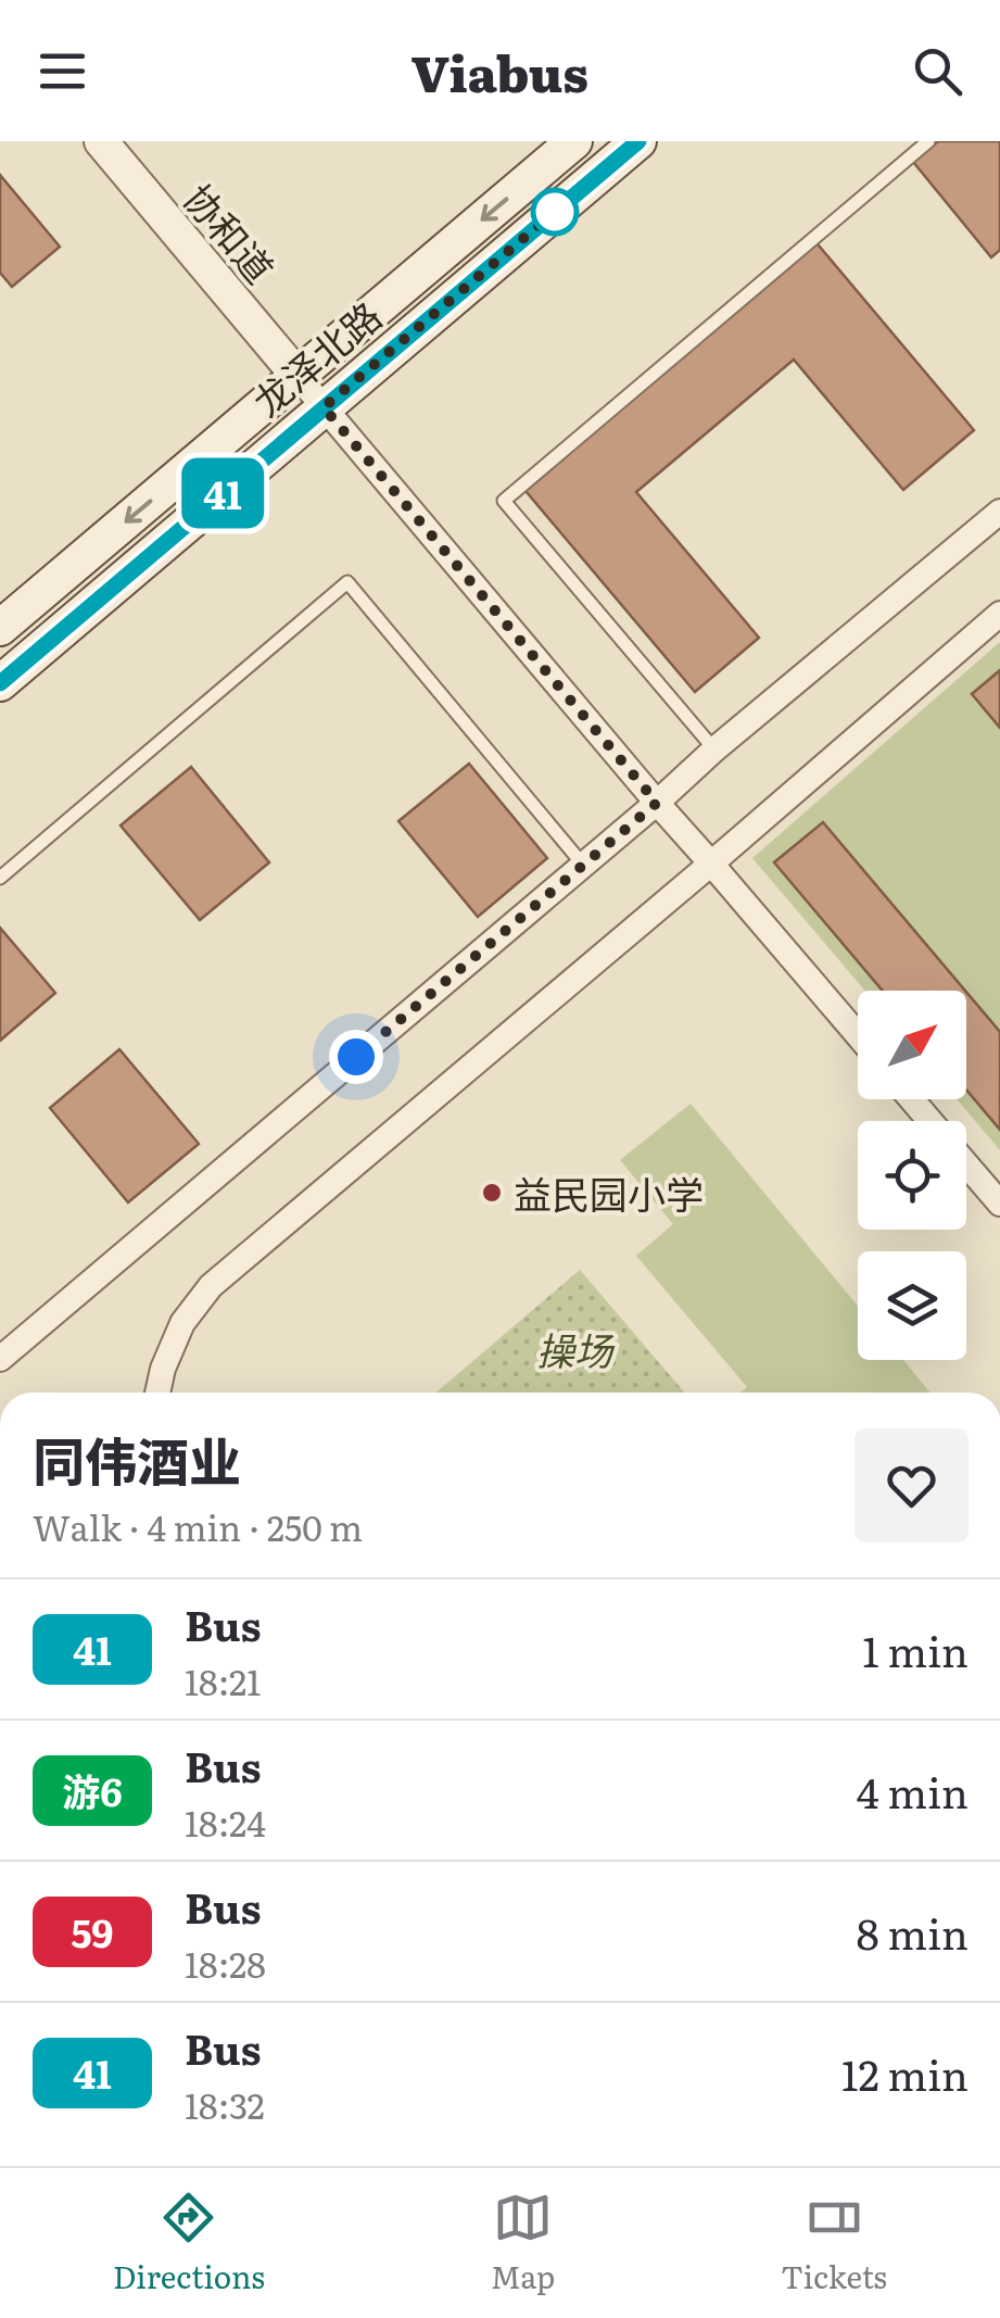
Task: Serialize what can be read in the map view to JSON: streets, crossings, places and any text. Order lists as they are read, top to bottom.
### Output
{
  "streets": {
    "main road": ["龙泽北路"],
    "street": ["协和道"]
  },
  "crossings": [
    ["协和道", "龙泽北路"]
  ],
  "parks": ["操场"],
  "places": ["益民园小学"],
  "lines": ["bus line 41"],
  "north": "top right",
  "page": {
    "header": "Viabus",
    "on_map": "41",
    "heading": ["同伟酒业", "Walk · 4 min · 250 m"],
    "list": [
      {
        "mark": "41",
        "name": "Bus",
        "note": "18:21",
        "value": "1 min"
      },
      {
        "mark": "游6",
        "name": "Bus",
        "note": "18:24",
        "value": "4 min"
      },
      {
        "mark": "59",
        "name": "Bus",
        "note": "18:28",
        "value": "8 min"
      },
      {
        "mark": "41",
        "name": "Bus",
        "note": "18:32",
        "value": "12 min"
      }
    ],
    "tabs": ["Directions", "Map", "Tickets"]
  }
}
